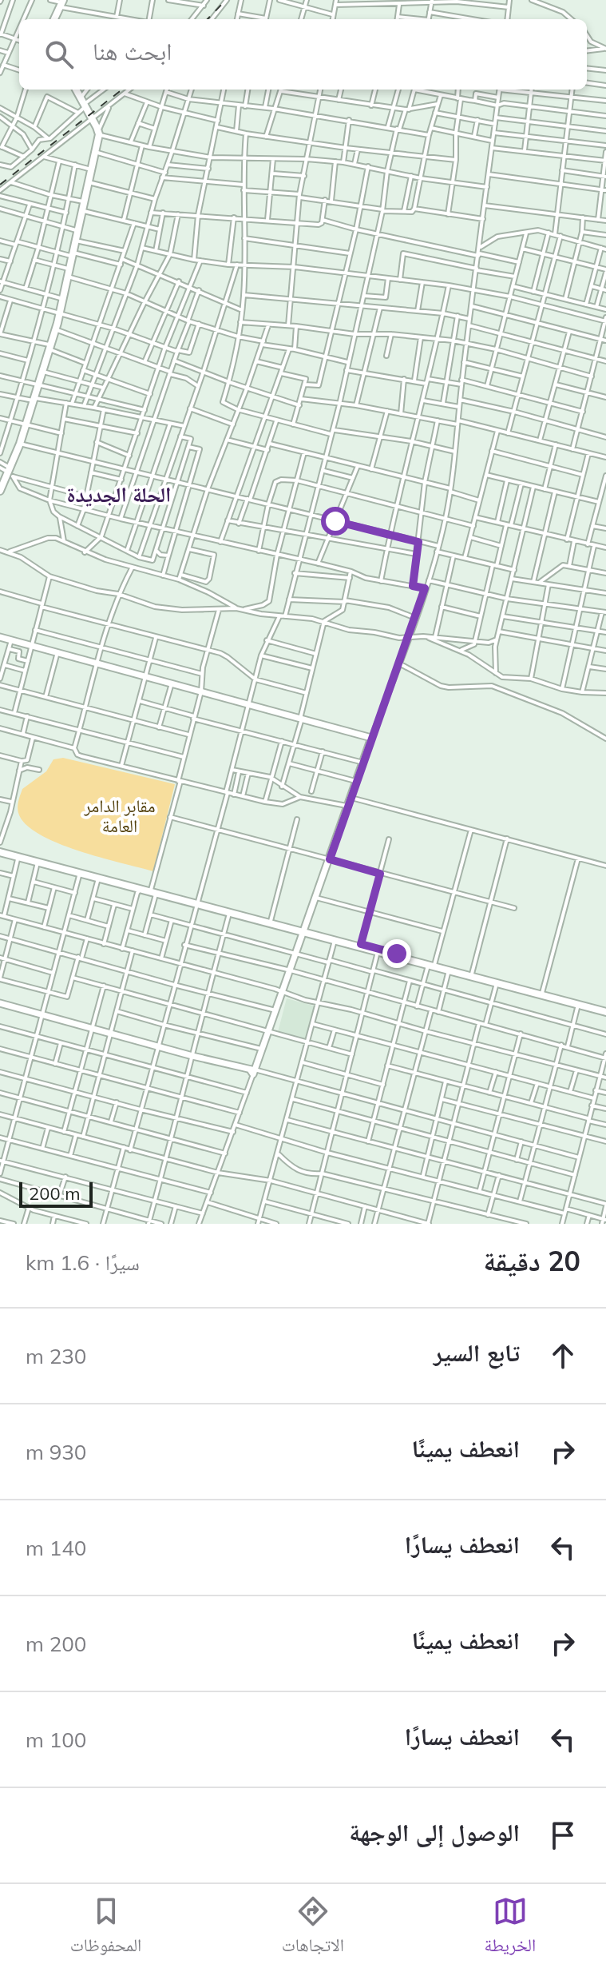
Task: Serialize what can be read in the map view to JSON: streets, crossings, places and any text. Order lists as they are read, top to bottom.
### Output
{
  "districts": ["الحلة الجديدة"],
  "parks": ["مقابر الدامر العامة"],
  "scale_bar": "200 m",
  "page": {
    "search": "ابحث هنا",
    "scale": "200 m",
    "heading": ["20 دقيقة", "سيرًا · 1.6 km"],
    "list": [
      ["تابع السير", "230 m"],
      ["انعطف يمينًا", "930 m"],
      ["انعطف يسارًا", "140 m"],
      ["انعطف يمينًا", "200 m"],
      ["انعطف يسارًا", "100 m"],
      "الوصول إلى الوجهة"
    ],
    "nav": ["الخريطة", "الاتجاهات", "المحفوظات"]
  }
}
